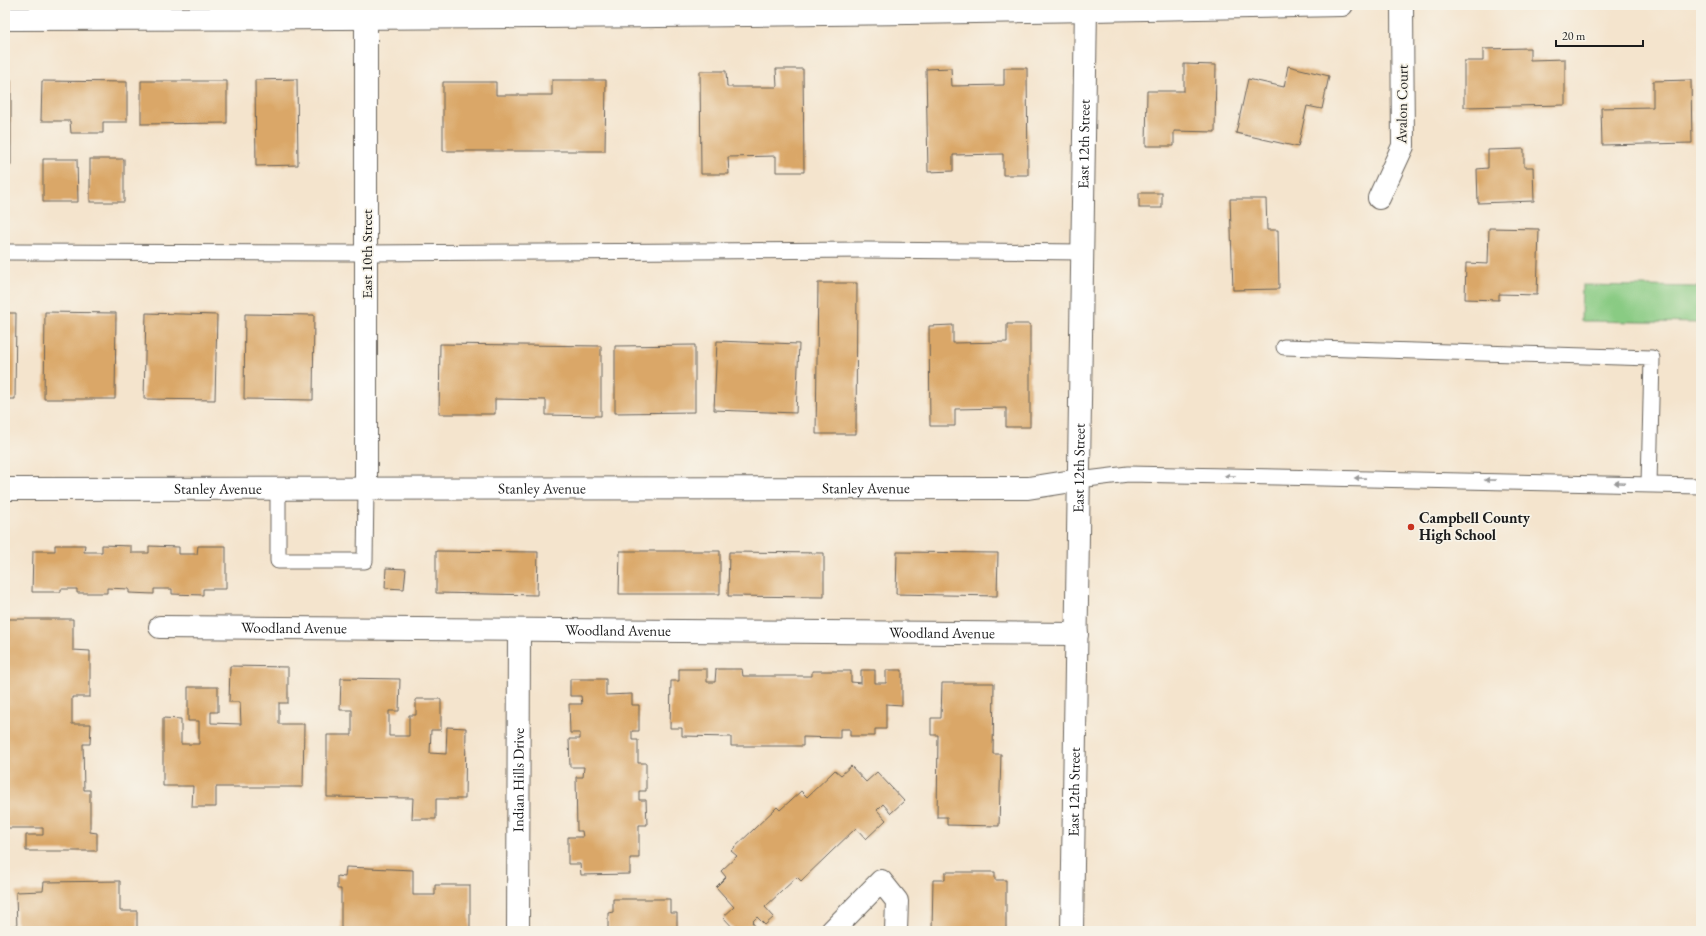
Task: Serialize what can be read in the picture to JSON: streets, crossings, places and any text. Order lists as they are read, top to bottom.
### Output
{
  "streets": {
    "street": [
      "Avalon Court",
      "East 12th Street",
      "East 10th Street",
      "Stanley Avenue",
      "Woodland Avenue",
      "Indian Hills Drive"
    ]
  },
  "crossings": [
    ["East 12th Street", "Stanley Avenue"],
    ["East 12th Street", "Woodland Avenue"],
    ["East 10th Street", "Stanley Avenue"],
    ["Woodland Avenue", "Indian Hills Drive"]
  ],
  "places": ["Campbell County High School"],
  "scale_bar": "20 m"
}
